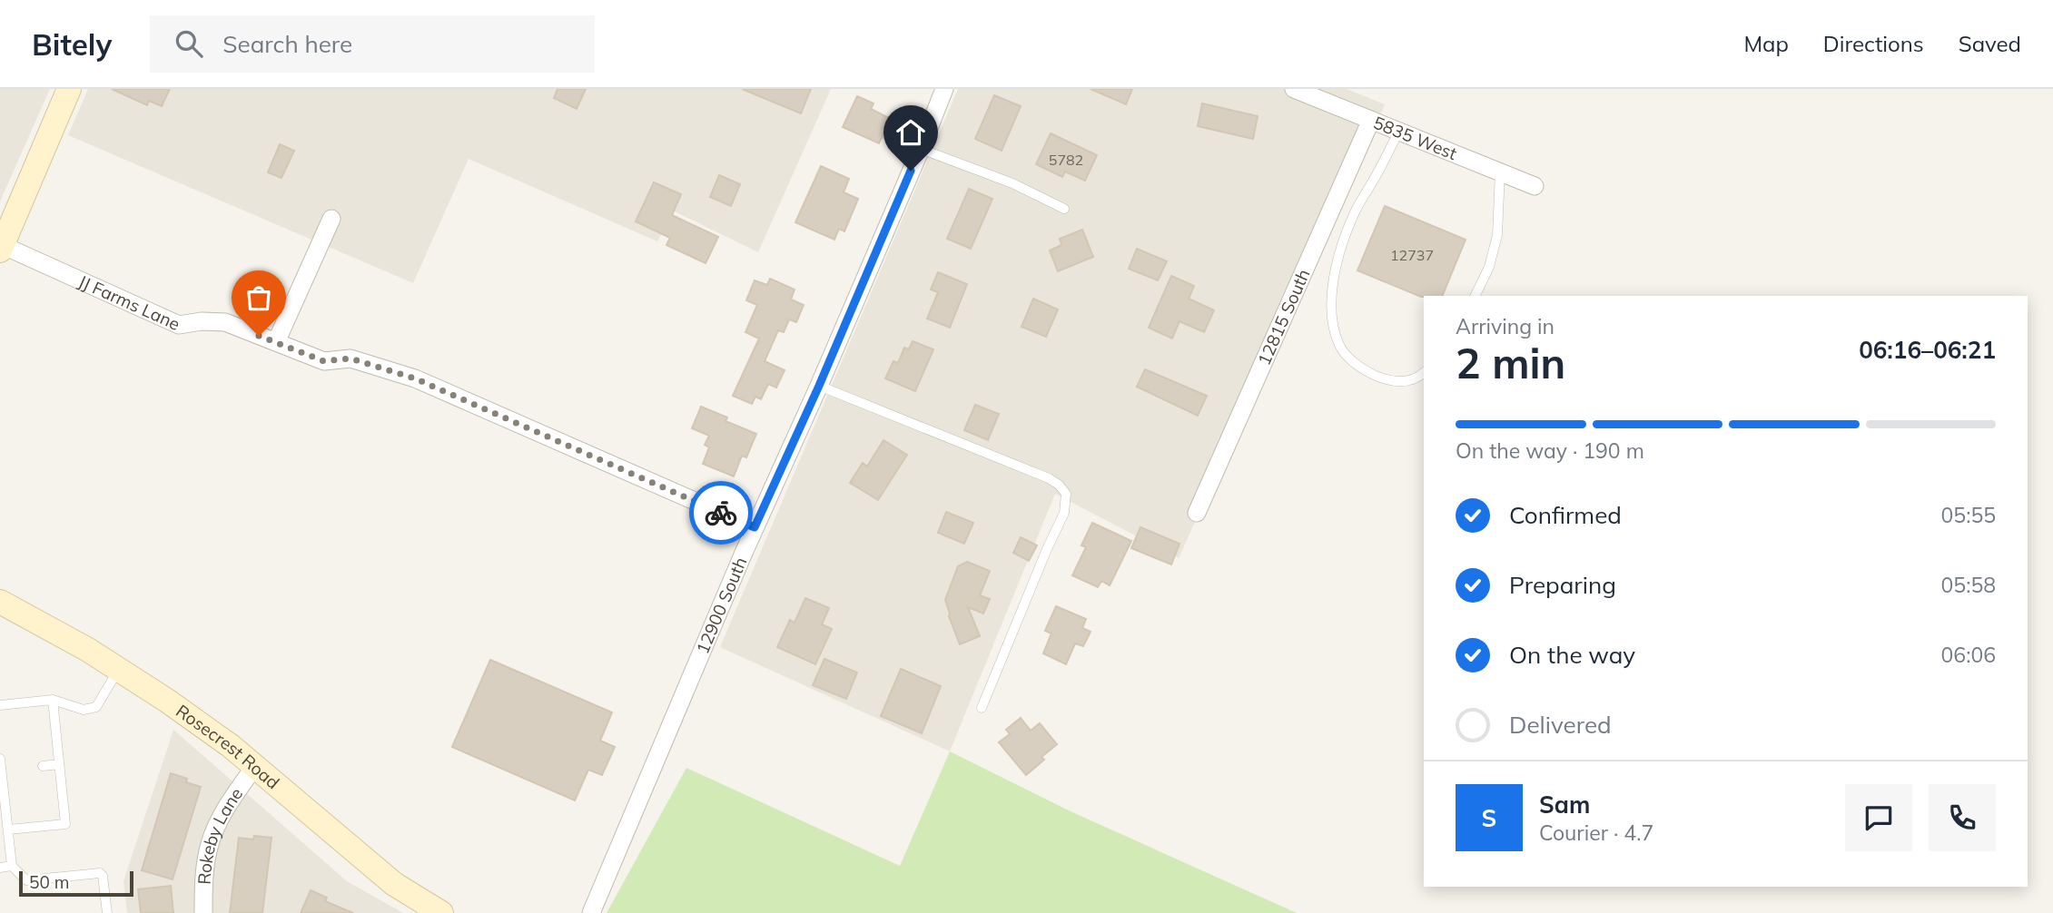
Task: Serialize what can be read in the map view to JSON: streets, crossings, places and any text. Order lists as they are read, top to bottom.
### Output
{
  "streets": {
    "main road": ["Rosecrest Road"],
    "street": [
      "5835 West",
      "JJ Farms Lane",
      "12815 South",
      "12900 South",
      "Rokeby Lane"
    ]
  },
  "crossings": [
    ["5835 West", "12815 South"],
    ["JJ Farms Lane", "12900 South"],
    ["Rosecrest Road", "Rokeby Lane"]
  ],
  "house_numbers": ["5782", "12737"],
  "scale_bar": "50 m",
  "page": {
    "header": "Bitely",
    "search": "Search here",
    "nav": ["Map", "Directions", "Saved"],
    "heading": ["2 min", "Arriving in", "06:16–06:21"],
    "panel": ["Sam", "Courier · 4.7"],
    "bar": "On the way · 190 m",
    "list": [
      ["Confirmed", "05:55"],
      ["Preparing", "05:58"],
      ["On the way", "06:06"],
      "Delivered"
    ],
    "round": "S",
    "scale": "50 m"
  }
}
